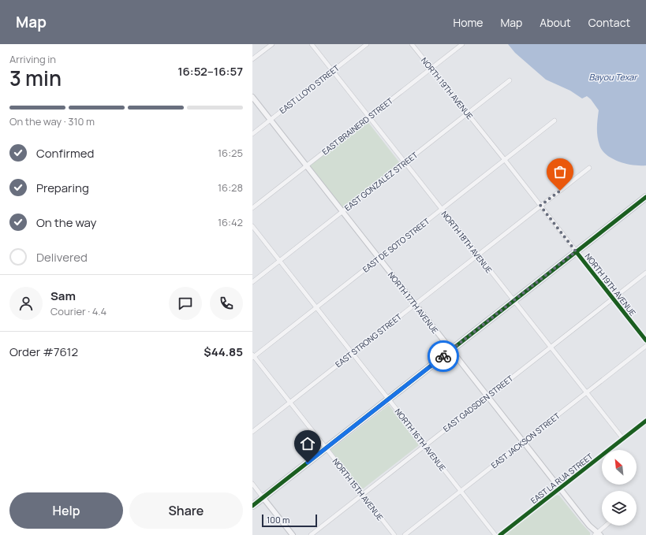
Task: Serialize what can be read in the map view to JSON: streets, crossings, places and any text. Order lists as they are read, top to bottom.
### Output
{
  "streets": {
    "street": [
      "NORTH 19TH AVENUE",
      "EAST LLOYD STREET",
      "EAST BRAINERD STREET",
      "EAST GONZALEZ STREET",
      "NORTH 18TH AVENUE",
      "EAST DE SOTO STREET",
      "NORTH 17TH AVENUE",
      "EAST STRONG STREET",
      "EAST GADSDEN STREET",
      "NORTH 16TH AVENUE",
      "EAST JACKSON STREET",
      "EAST LA RUA STREET",
      "NORTH 15TH AVENUE"
    ]
  },
  "crossings": [
    ["NORTH 19TH AVENUE", "EAST BRAINERD STREET"],
    ["NORTH 19TH AVENUE", "EAST GONZALEZ STREET"],
    ["NORTH 19TH AVENUE", "EAST DE SOTO STREET"],
    ["NORTH 19TH AVENUE", "EAST STRONG STREET"],
    ["NORTH 19TH AVENUE", "EAST GADSDEN STREET"],
    ["EAST LLOYD STREET", "NORTH 18TH AVENUE"],
    ["EAST LLOYD STREET", "NORTH 17TH AVENUE"],
    ["EAST BRAINERD STREET", "NORTH 18TH AVENUE"],
    ["EAST BRAINERD STREET", "NORTH 17TH AVENUE"],
    ["EAST GONZALEZ STREET", "NORTH 18TH AVENUE"],
    ["EAST GONZALEZ STREET", "NORTH 17TH AVENUE"],
    ["EAST GONZALEZ STREET", "NORTH 16TH AVENUE"],
    ["NORTH 18TH AVENUE", "EAST DE SOTO STREET"],
    ["NORTH 18TH AVENUE", "EAST STRONG STREET"],
    ["NORTH 18TH AVENUE", "EAST GADSDEN STREET"],
    ["NORTH 18TH AVENUE", "EAST JACKSON STREET"],
    ["NORTH 18TH AVENUE", "EAST LA RUA STREET"],
    ["EAST DE SOTO STREET", "NORTH 17TH AVENUE"],
    ["EAST DE SOTO STREET", "NORTH 16TH AVENUE"],
    ["EAST DE SOTO STREET", "NORTH 15TH AVENUE"],
    ["NORTH 17TH AVENUE", "EAST STRONG STREET"],
    ["NORTH 17TH AVENUE", "EAST GADSDEN STREET"],
    ["NORTH 17TH AVENUE", "EAST JACKSON STREET"],
    ["NORTH 17TH AVENUE", "EAST LA RUA STREET"],
    ["EAST STRONG STREET", "NORTH 16TH AVENUE"],
    ["EAST STRONG STREET", "NORTH 15TH AVENUE"],
    ["EAST GADSDEN STREET", "NORTH 16TH AVENUE"],
    ["EAST GADSDEN STREET", "NORTH 15TH AVENUE"],
    ["NORTH 16TH AVENUE", "EAST JACKSON STREET"]
  ],
  "water": ["Bayou Texar"],
  "scale_bar": "100 m",
  "north": "top left",
  "page": {
    "header": "Map",
    "nav": [
      "Home",
      "Map",
      "About",
      "Contact"
    ],
    "heading": ["3 min", "Arriving in", "16:52–16:57"],
    "panel": [
      "Sam",
      "Courier · 4.4",
      "Order #7612",
      "$44.85"
    ],
    "bar": "On the way · 310 m",
    "list": [
      ["Confirmed", "16:25"],
      ["Preparing", "16:28"],
      ["On the way", "16:42"],
      "Delivered"
    ],
    "buttons": ["Help", "Share"],
    "scale": "100 m"
  }
}
